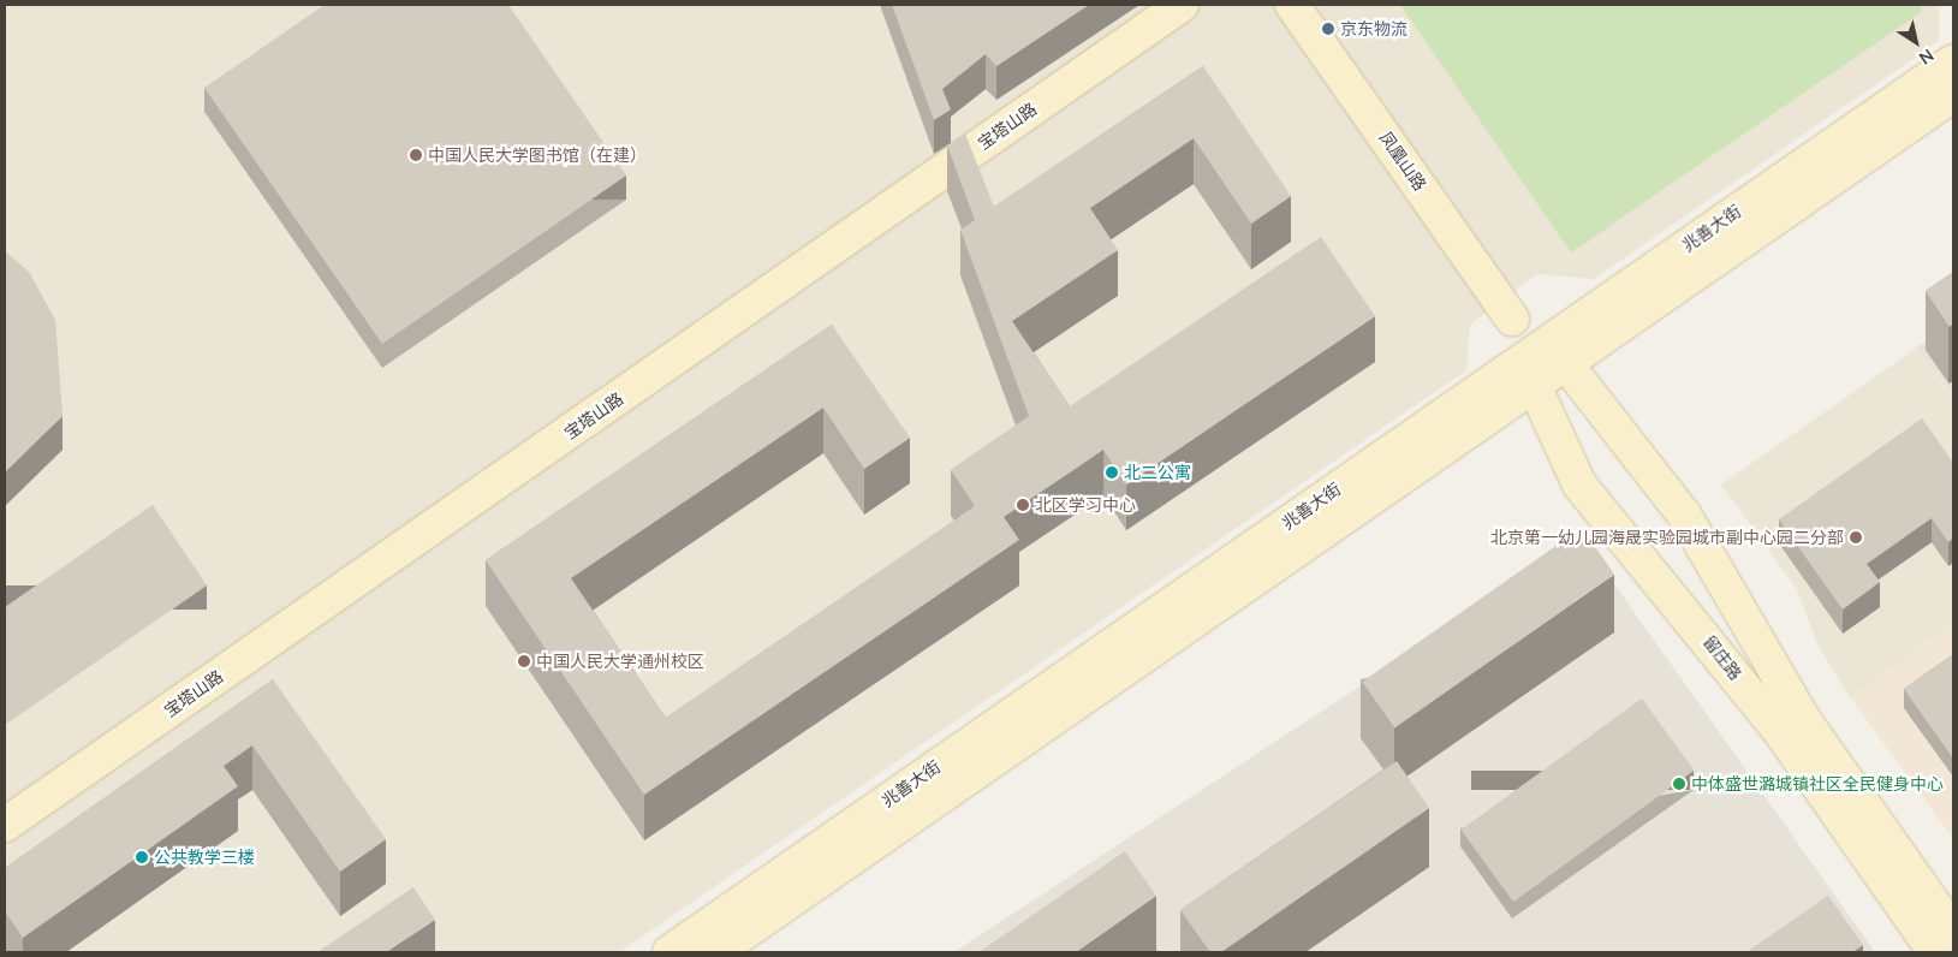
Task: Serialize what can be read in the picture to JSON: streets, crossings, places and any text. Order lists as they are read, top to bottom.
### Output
{
  "streets": {
    "main road": [
      "宝塔山路",
      "凤凰山路",
      "兆善大街",
      "留庄路"
    ]
  },
  "crossings": [
    ["兆善大街", "留庄路"]
  ],
  "places": [
    "京东物流",
    "中国人民大学图书馆（在建）",
    "北二公寓",
    "北区学习中心",
    "北京第一幼儿园海晟实验园城市副中心园二分部",
    "中国人民大学通州校区",
    "中体盛世潞城镇社区全民健身中心",
    "公共教学三楼"
  ],
  "north": "bottom right"
}
